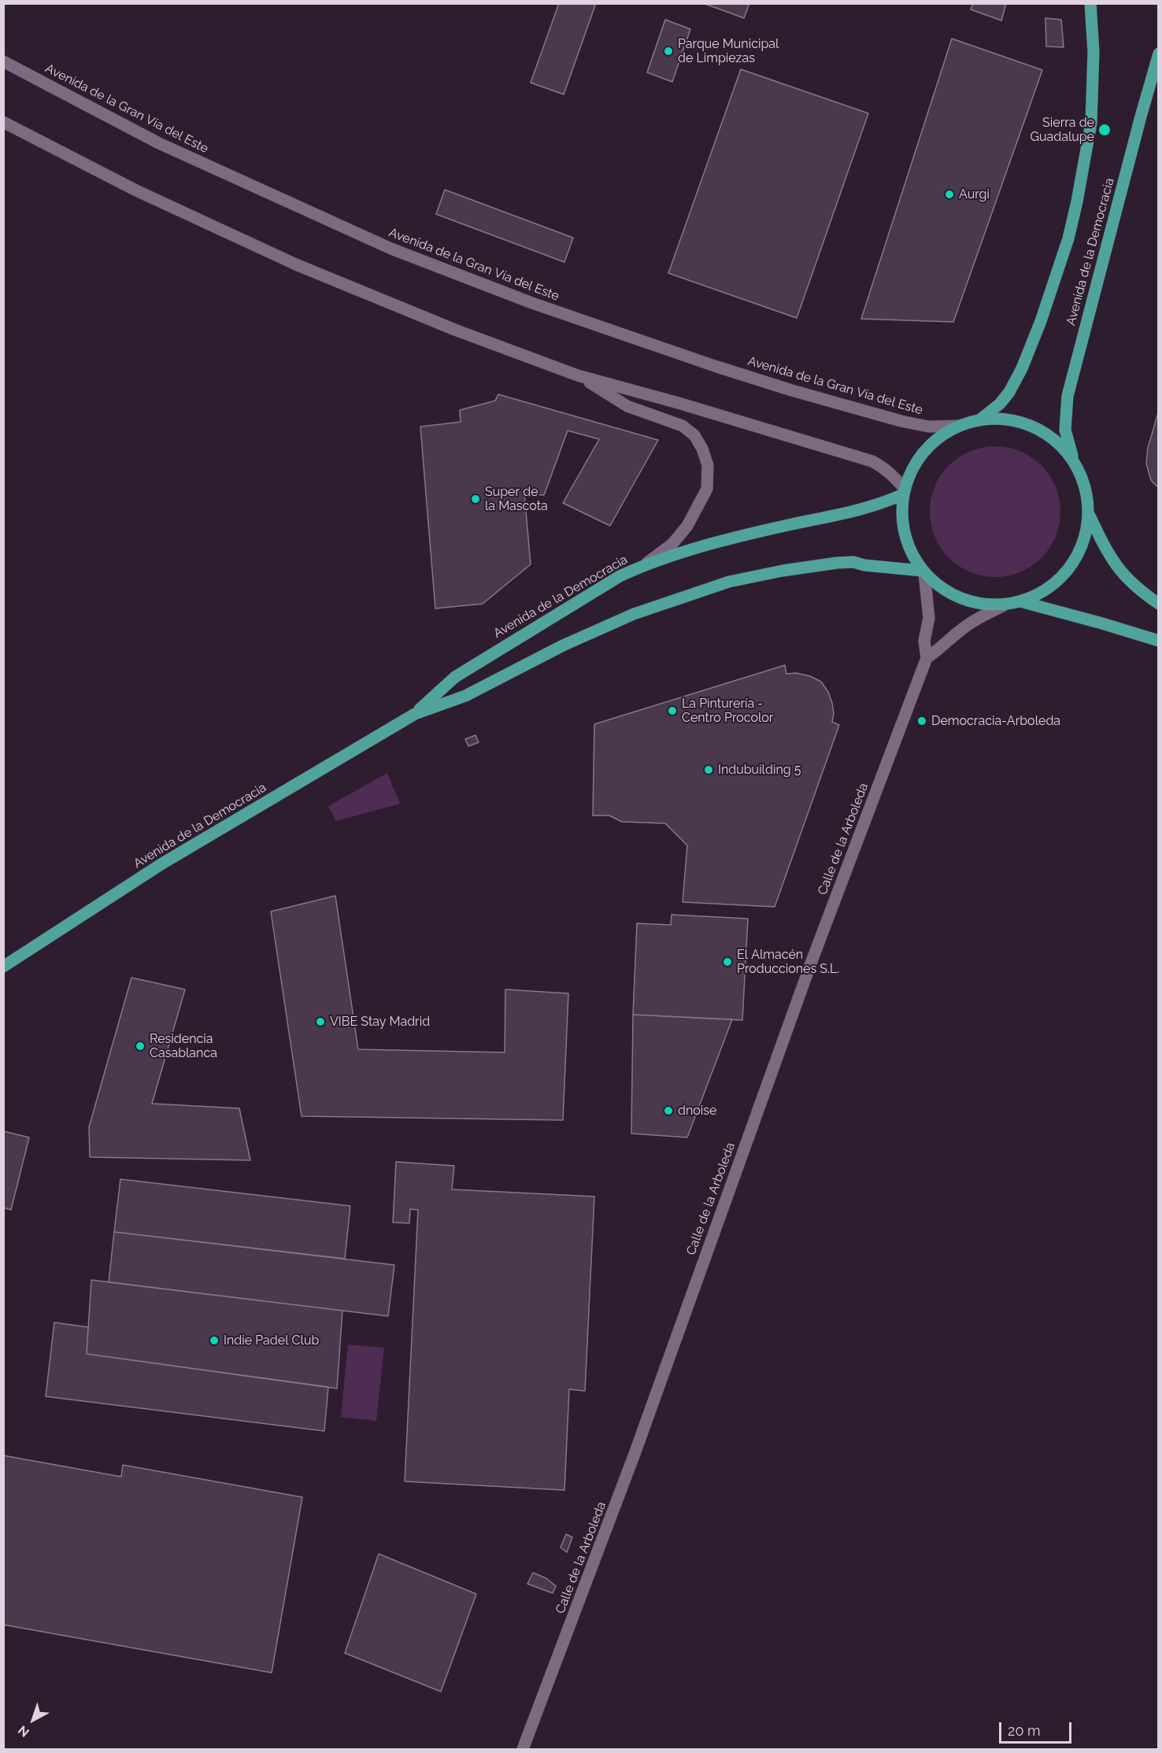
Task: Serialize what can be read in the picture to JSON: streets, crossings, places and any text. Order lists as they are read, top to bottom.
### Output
{
  "streets": {
    "main road": ["Avenida de la Democracia"],
    "street": ["Avenida de la Gran Vía del Este", "Calle de la Arboleda"]
  },
  "crossings": [
    ["Avenida de la Democracia", "Calle de la Arboleda"]
  ],
  "places": [
    "Parque Municipal de Limpiezas",
    "Sierra de Guadalupe",
    "Aurgi",
    "Super de la Mascota",
    "La Pinturería - Centro Procolor",
    "Democracia-Arboleda",
    "Indubuilding 5",
    "El Almacén Producciones S.L.",
    "VIBE Stay Madrid",
    "Residencia Casablanca",
    "dnoise",
    "Indie Padel Club"
  ],
  "scale_bar": "20 m",
  "north": "bottom left"
}
